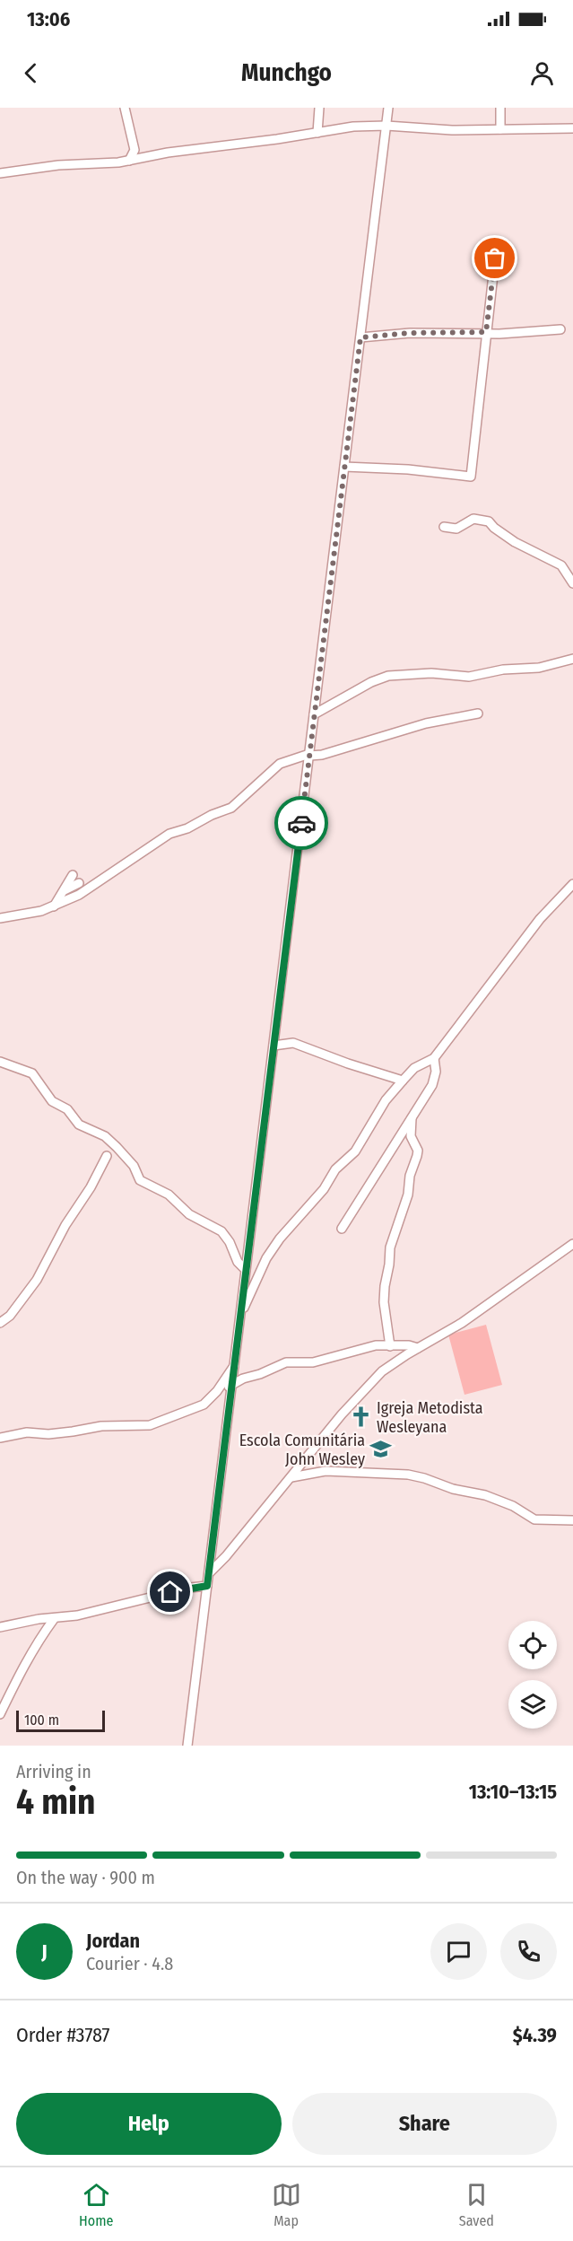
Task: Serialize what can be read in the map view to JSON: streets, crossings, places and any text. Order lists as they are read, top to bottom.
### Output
{
  "places": {
    "church": ["Igreja Metodista Wesleyana"],
    "school or university": ["Escola Comunitária John Wesley"]
  },
  "scale_bar": "100 m",
  "page": {
    "status": "13:06",
    "header": "Munchgo",
    "scale": "100 m",
    "heading": ["4 min", "Arriving in", "13:10–13:15"],
    "panel": [
      "Jordan",
      "Courier · 4.8",
      "Order #3787",
      "$4.39"
    ],
    "bar": "On the way · 900 m",
    "round": "J",
    "buttons": ["Help", "Share"],
    "tabs": ["Home", "Map", "Saved"]
  }
}
